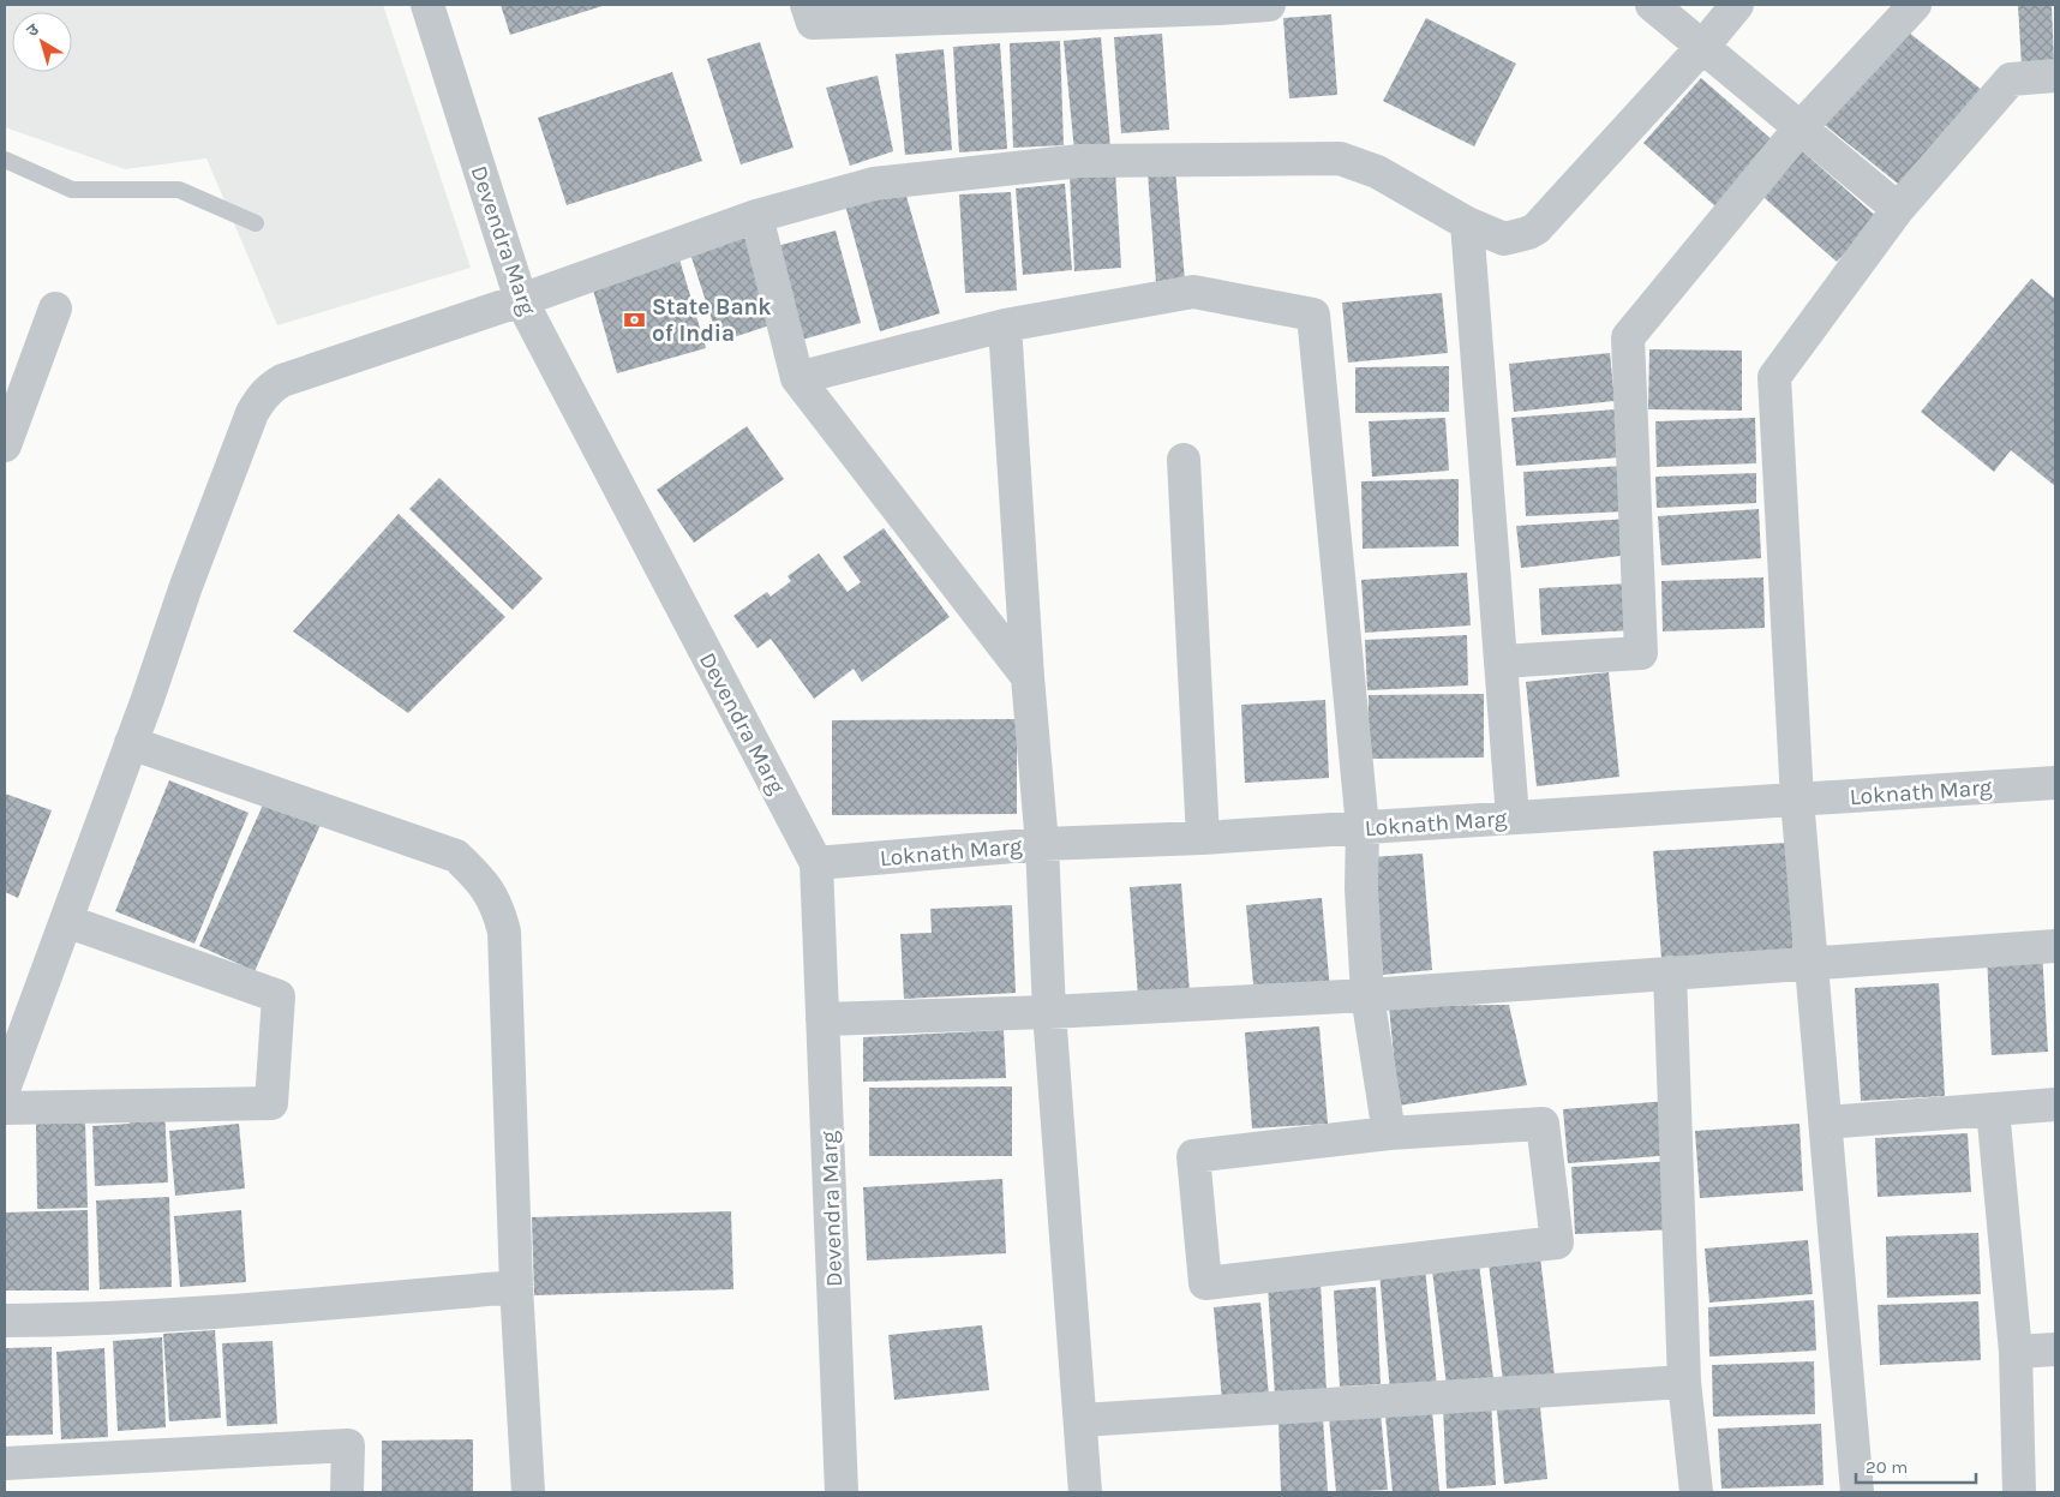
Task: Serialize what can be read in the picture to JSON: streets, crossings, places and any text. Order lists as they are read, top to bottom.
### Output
{
  "streets": {
    "street": ["Devendra Marg", "Loknath Marg"]
  },
  "crossings": [
    ["Devendra Marg", "Loknath Marg"]
  ],
  "places": {
    "bank": ["State Bank of India"]
  },
  "scale_bar": "20 m",
  "north": "top left"
}
